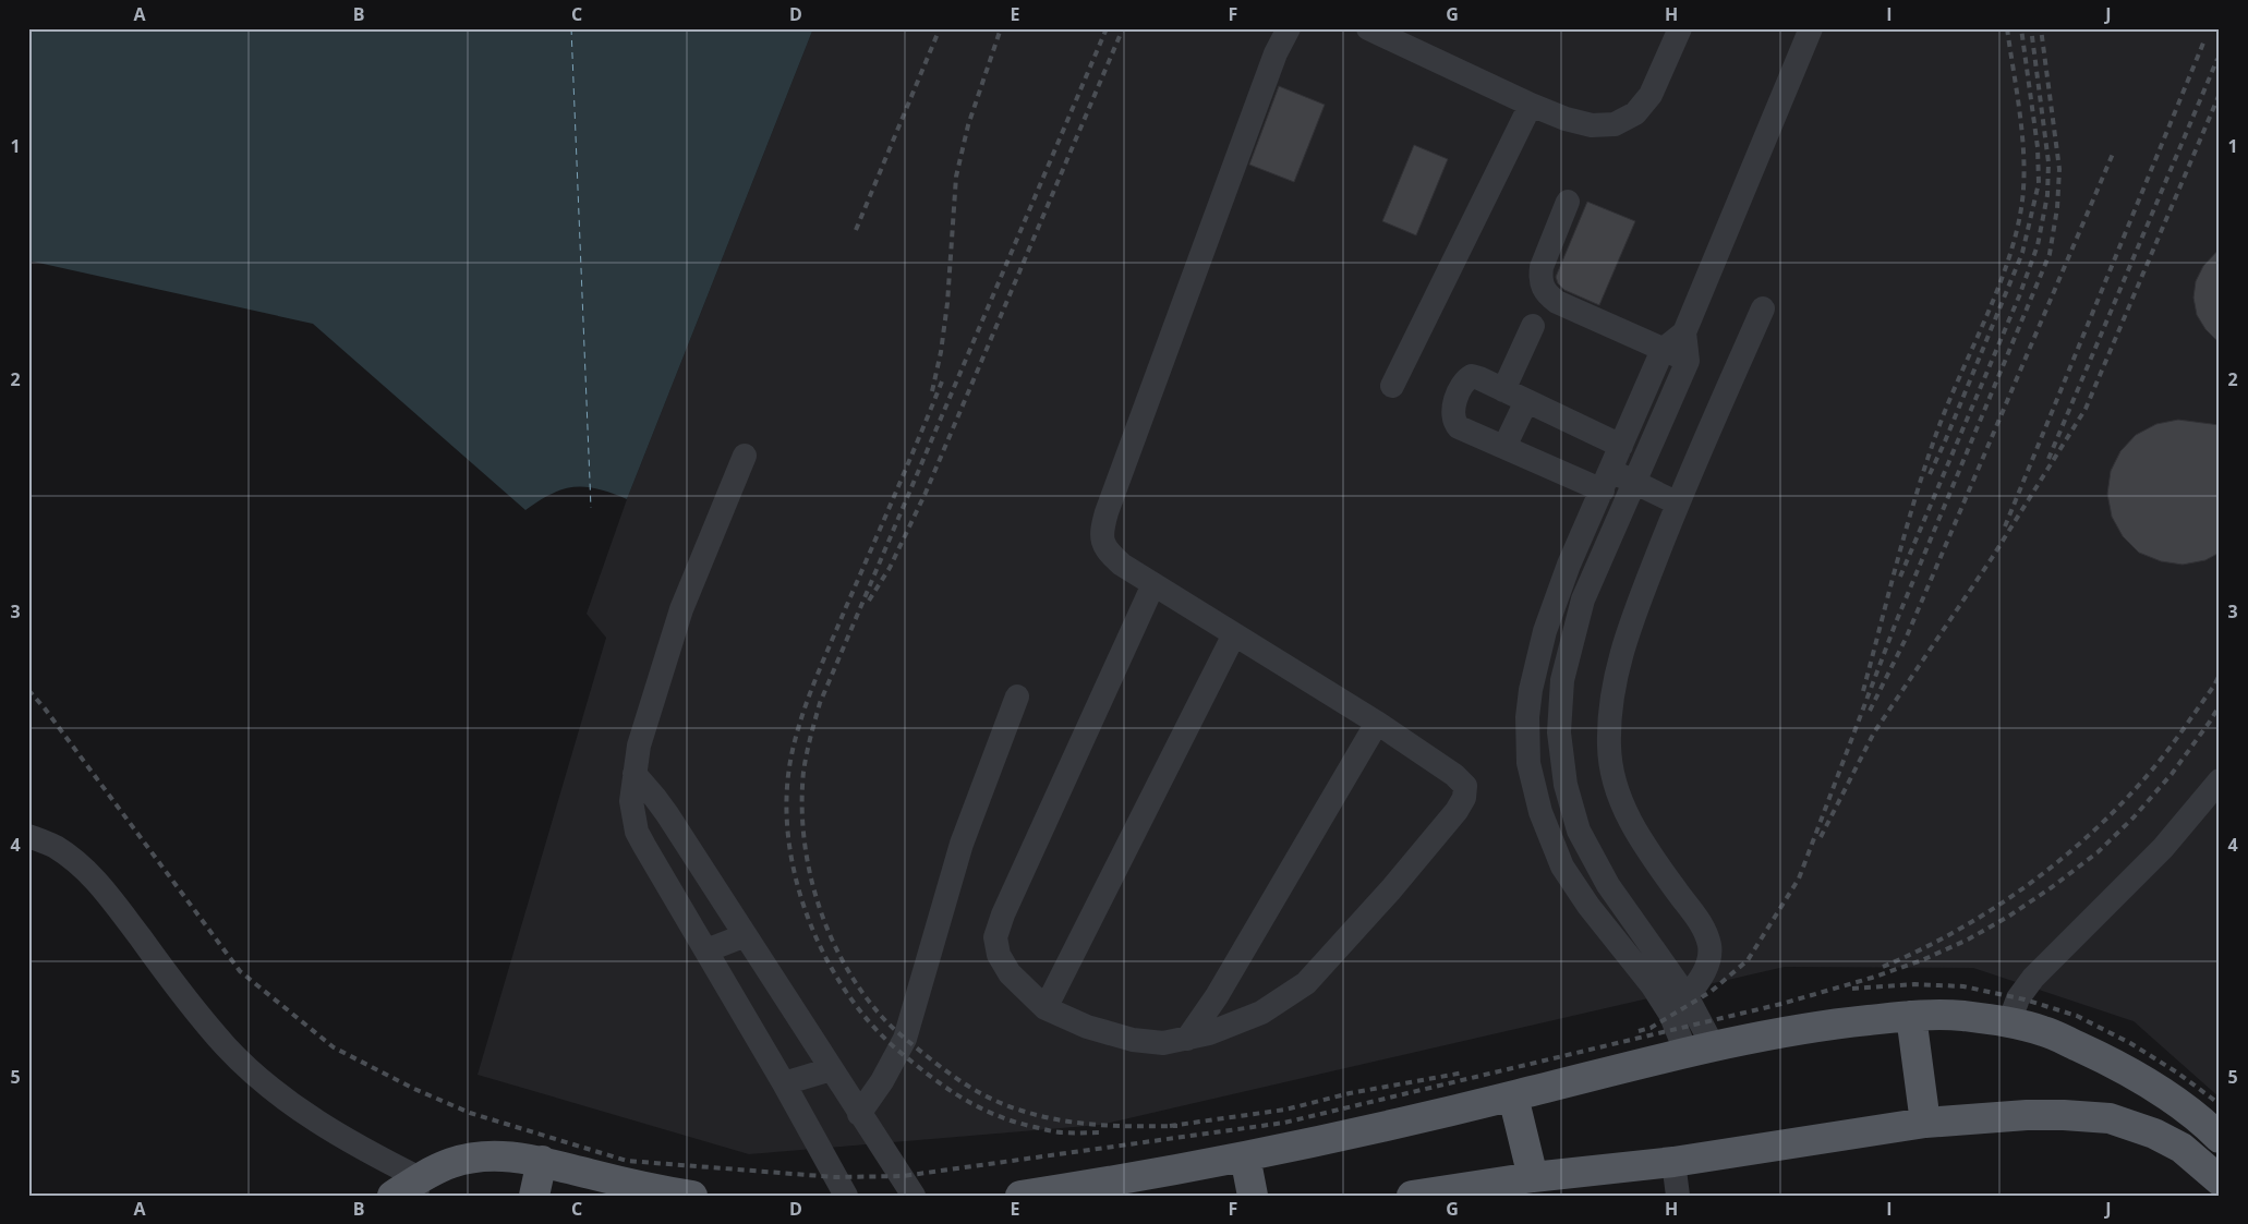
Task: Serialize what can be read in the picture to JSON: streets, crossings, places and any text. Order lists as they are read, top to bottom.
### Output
{
  "grid": {
    "columns": [
      "A",
      "B",
      "C",
      "D",
      "E",
      "F",
      "G",
      "H",
      "I",
      "J"
    ],
    "rows": [
      "1",
      "2",
      "3",
      "4",
      "5"
    ]
  }
}
